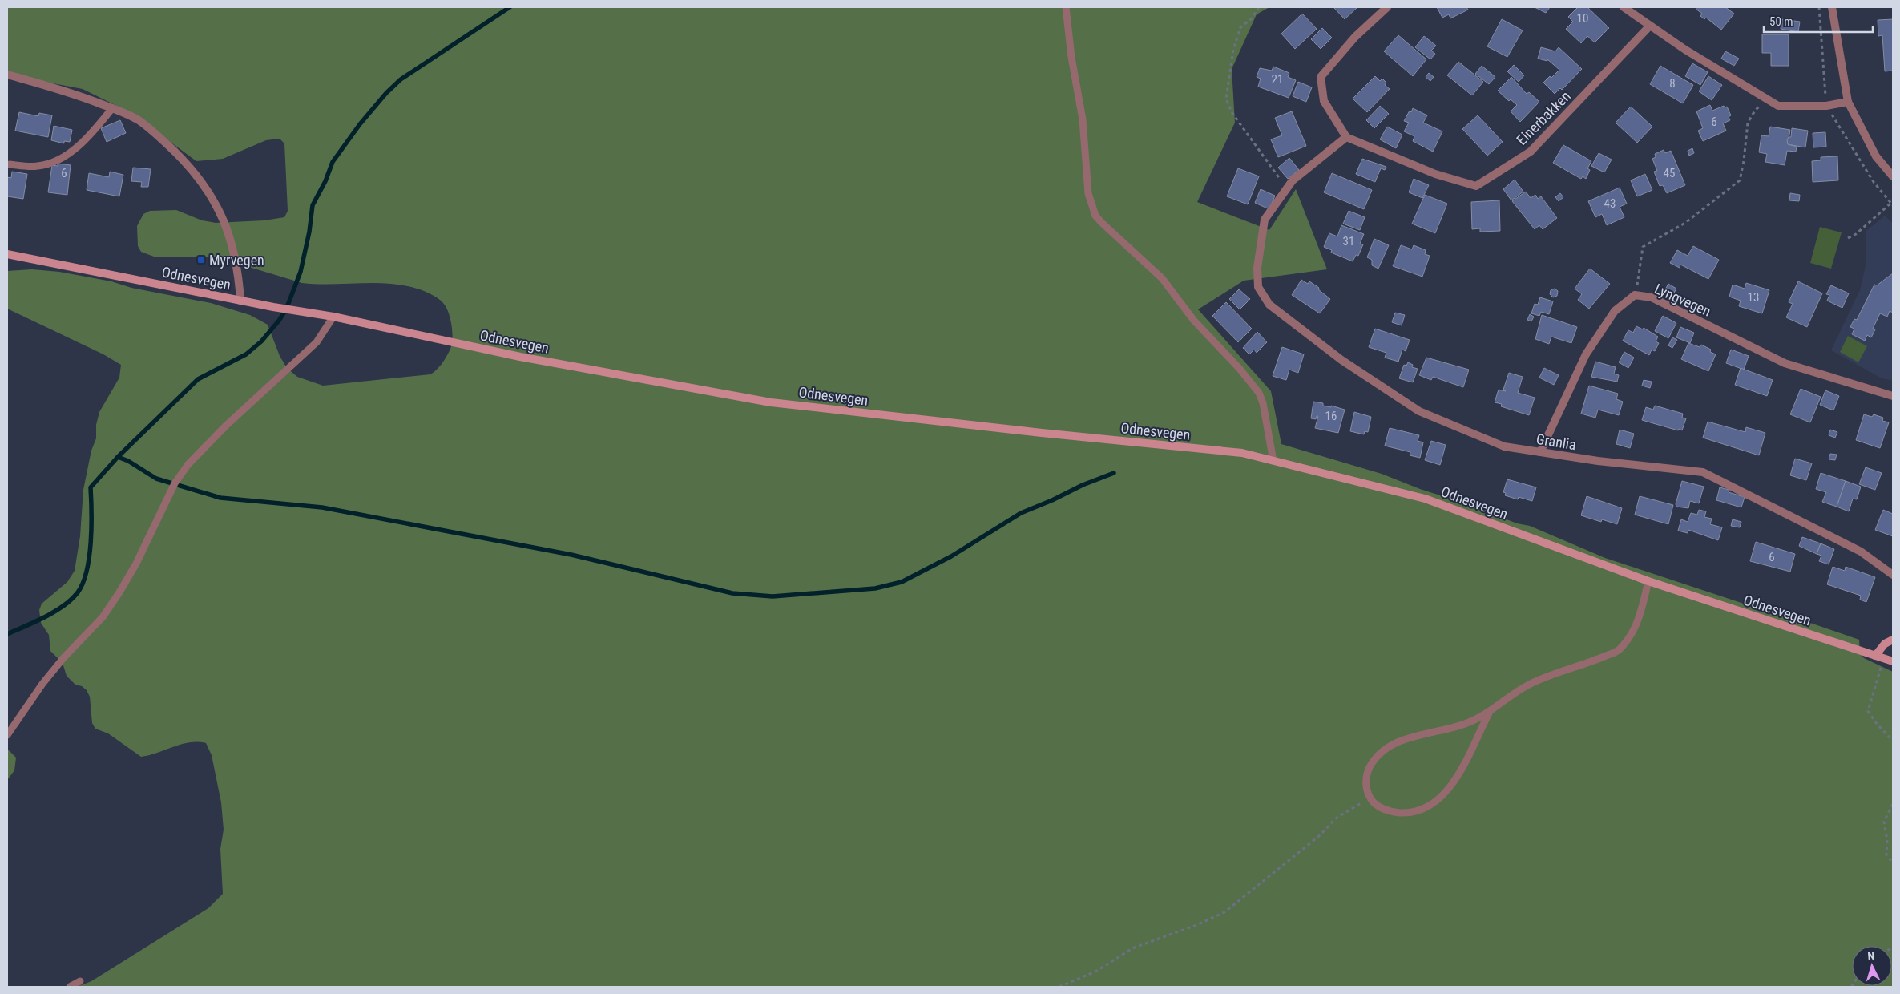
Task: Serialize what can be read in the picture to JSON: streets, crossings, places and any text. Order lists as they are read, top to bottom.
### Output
{
  "streets": {
    "main road": ["Odnesvegen"],
    "street": ["Einerbakken", "Lyngvegen", "Granlia"]
  },
  "crossings": [
    ["Lyngvegen", "Granlia"]
  ],
  "places": {
    "transit": ["Myrvegen"]
  },
  "house_numbers": [
    "10",
    "21",
    "8",
    "6",
    "6",
    "45",
    "43",
    "31",
    "13",
    "16",
    "6"
  ],
  "scale_bar": "50 m",
  "north": "top"
}
